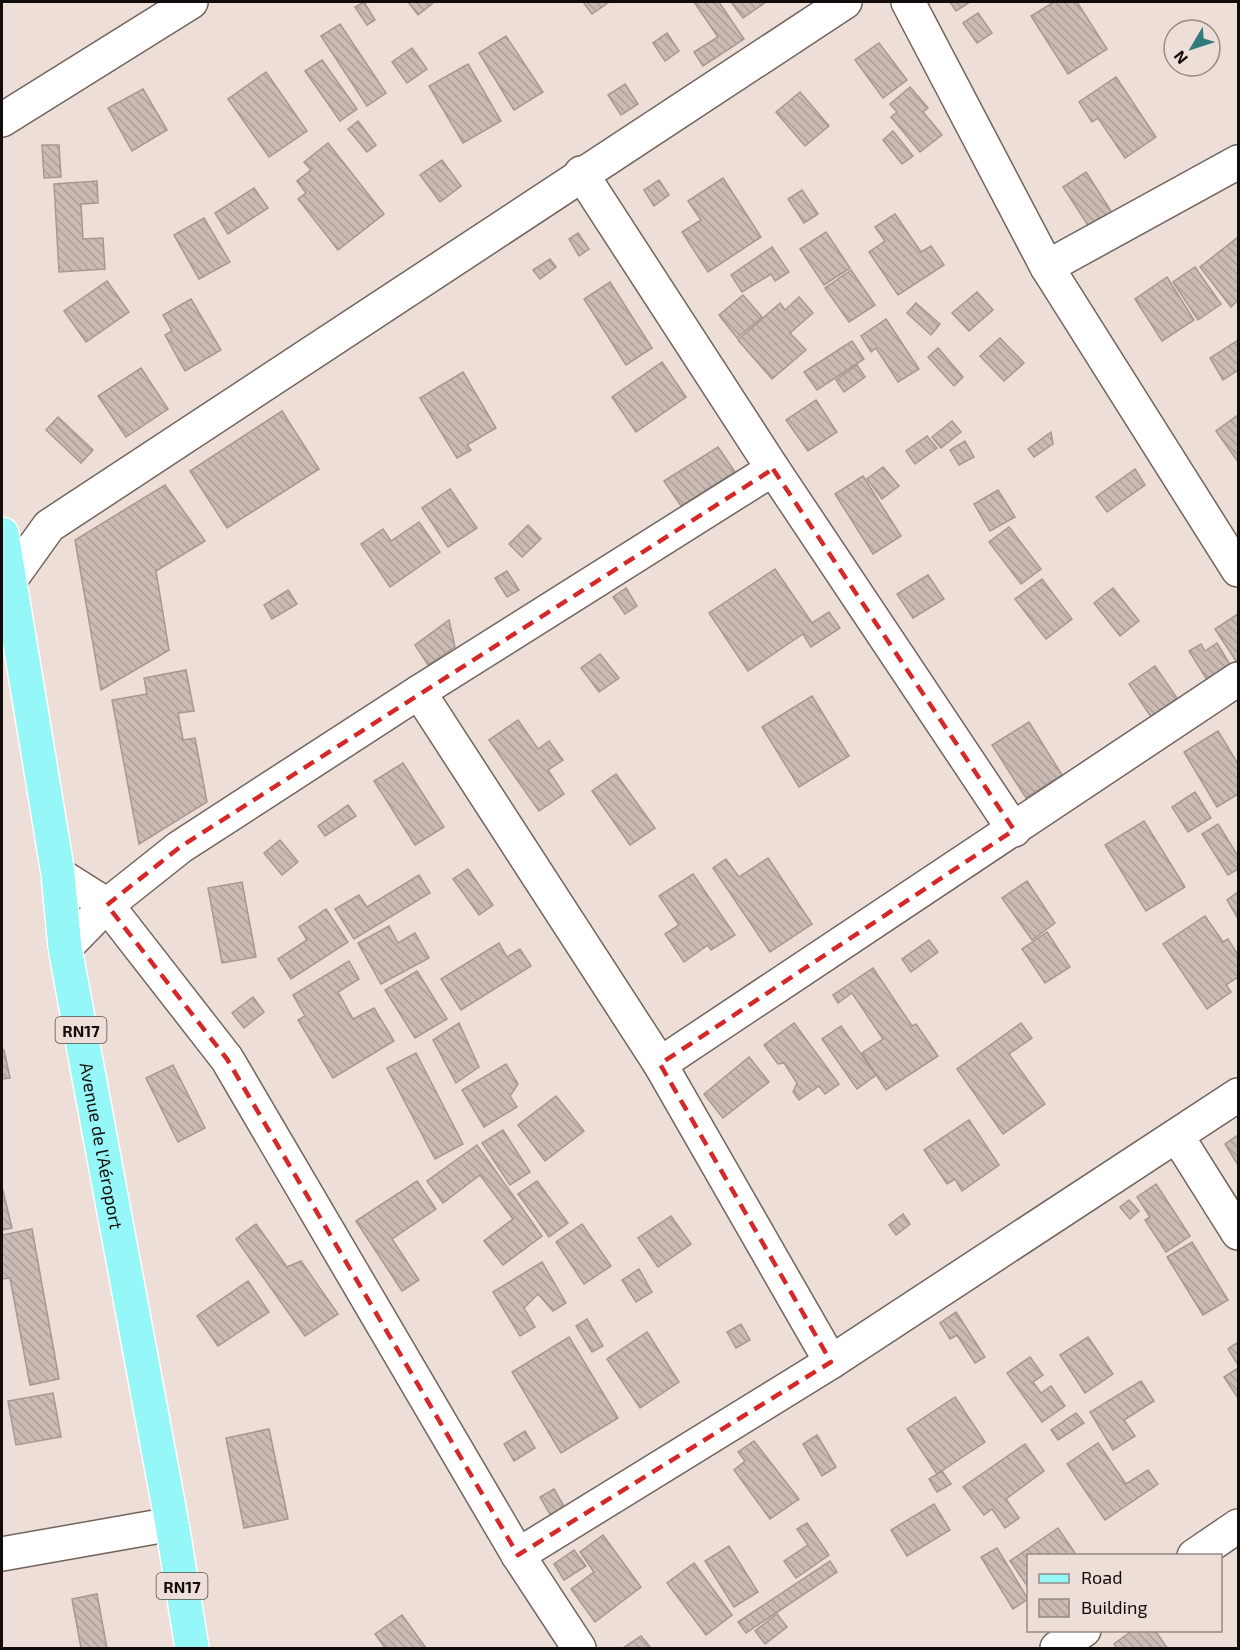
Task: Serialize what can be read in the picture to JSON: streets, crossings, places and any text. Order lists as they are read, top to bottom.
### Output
{
  "streets": {
    "main road": ["RN17", "Avenue de l'Aéroport"]
  },
  "legend": ["Road", "Building"],
  "north": "bottom left"
}
